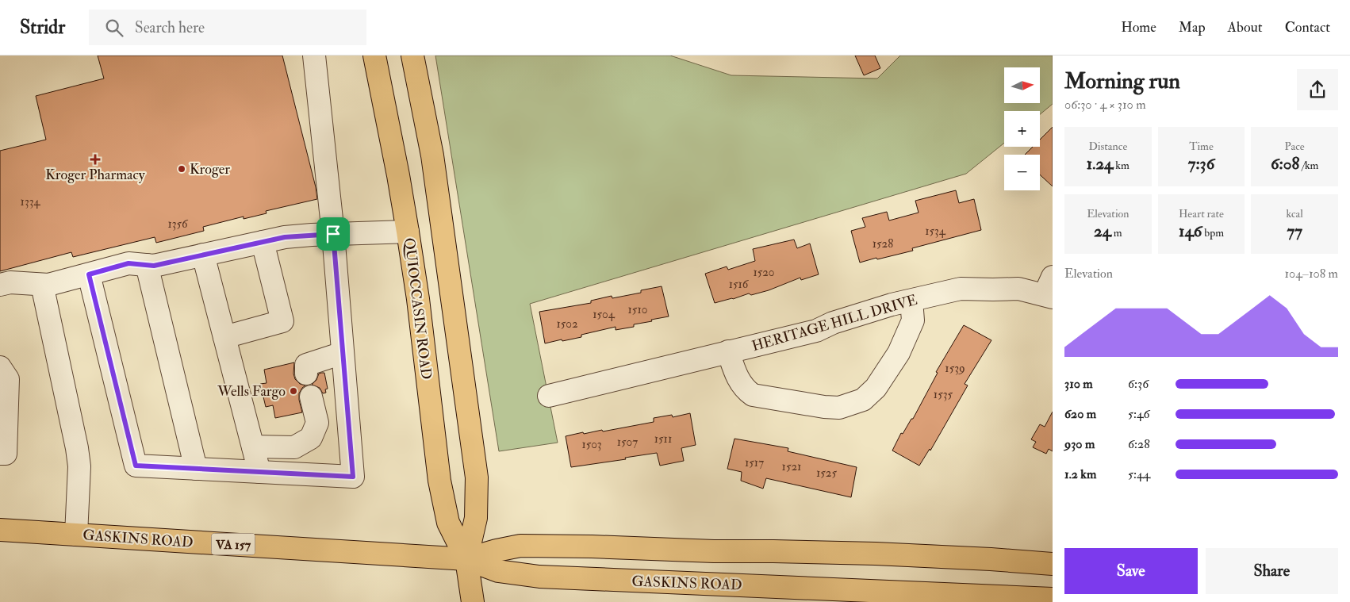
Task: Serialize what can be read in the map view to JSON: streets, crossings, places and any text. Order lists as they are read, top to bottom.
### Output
{
  "streets": {
    "main road": ["QUIOCCASIN ROAD", "GASKINS ROAD", "VA 157"],
    "street": ["HERITAGE HILL DRIVE"]
  },
  "crossings": [
    ["QUIOCCASIN ROAD", "GASKINS ROAD"]
  ],
  "places": {
    "health": ["Kroger Pharmacy"],
    "other": ["Kroger", "Wells Fargo"]
  },
  "house_numbers": [
    "1334",
    "1356",
    "1534",
    "1528",
    "1520",
    "1516",
    "1510",
    "1504",
    "1502",
    "1539",
    "1535",
    "1511",
    "1507",
    "1503",
    "1517",
    "1521",
    "1525"
  ],
  "north": "right",
  "page": {
    "header": "Stridr",
    "search": "Search here",
    "nav": [
      "Home",
      "Map",
      "About",
      "Contact"
    ],
    "heading": ["Morning run", "06:30 · 4 × 310 m"],
    "map_buttons": ["+", "−"],
    "stats": [
      ["Distance", "1.24 km"],
      ["Time", "7:36"],
      ["Pace", "6:08 /km"],
      ["Elevation", "24 m"],
      ["Heart rate", "146 bpm"],
      ["kcal", "77"]
    ],
    "chart": ["Elevation", "104–108 m"],
    "list": [
      {
        "name": "310 m",
        "note": "6:36"
      },
      {
        "name": "620 m",
        "note": "5:46"
      },
      {
        "name": "930 m",
        "note": "6:28"
      },
      {
        "name": "1.2 km",
        "note": "5:44"
      }
    ],
    "buttons": ["Save", "Share"]
  }
}
